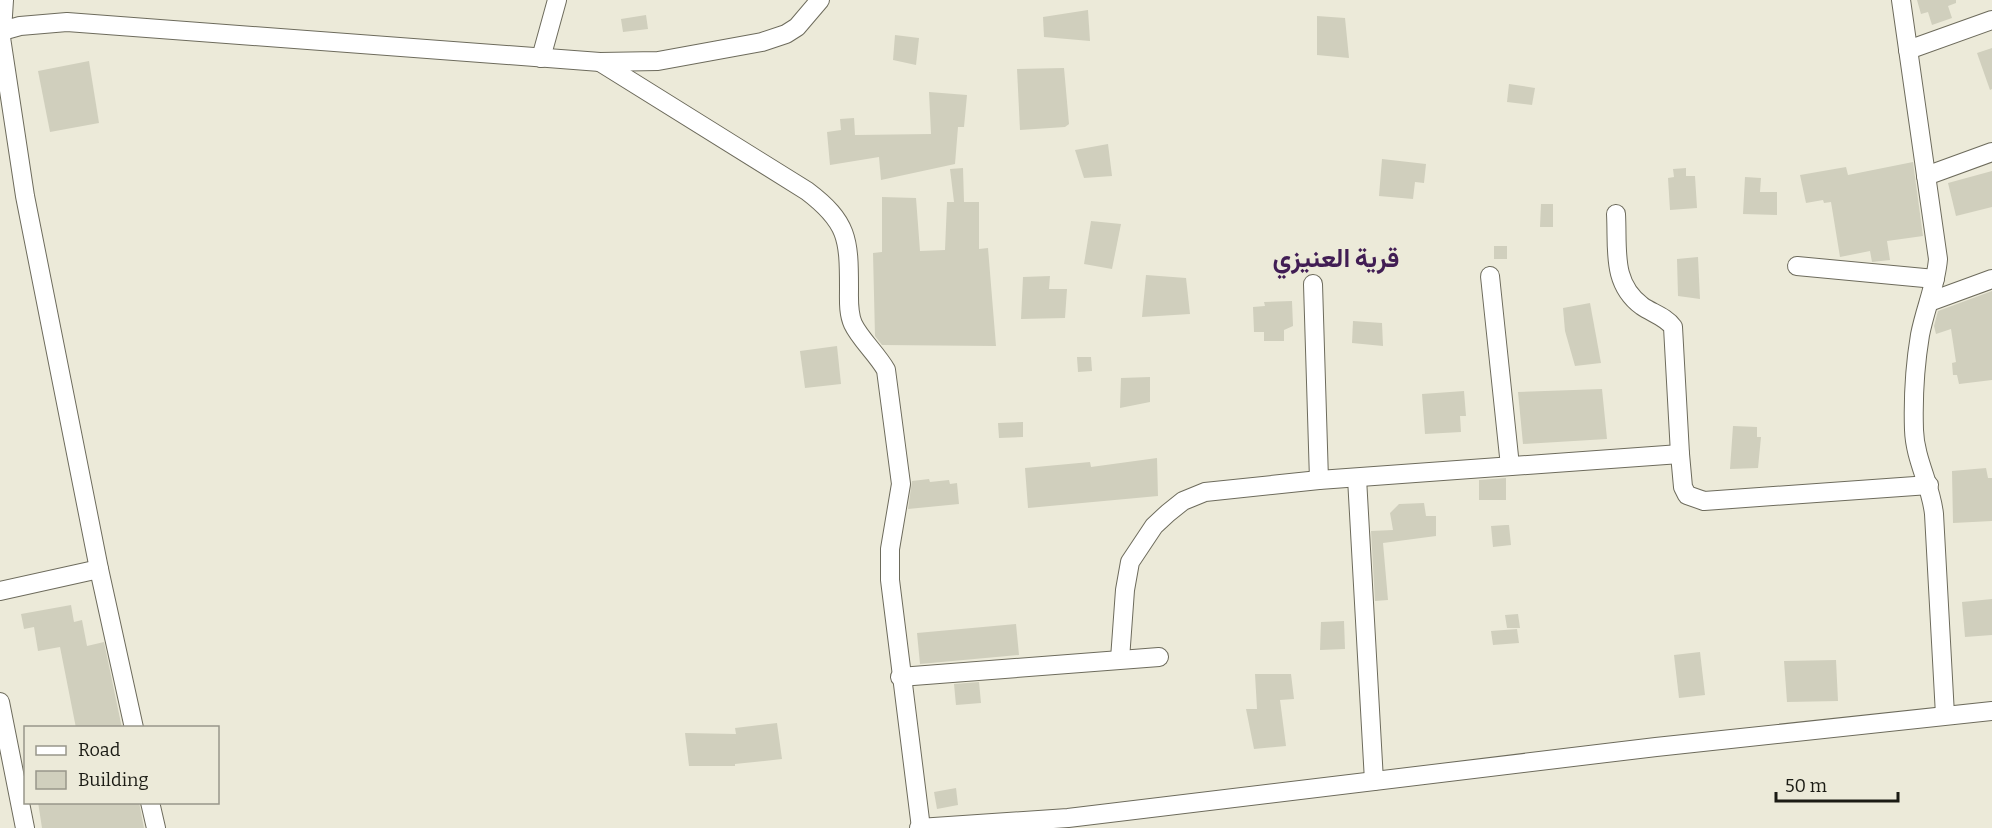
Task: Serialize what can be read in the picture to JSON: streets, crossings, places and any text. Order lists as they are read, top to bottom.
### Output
{
  "districts": ["قرية العنيزي"],
  "legend": ["Road", "Building"],
  "scale_bar": "50 m"
}
